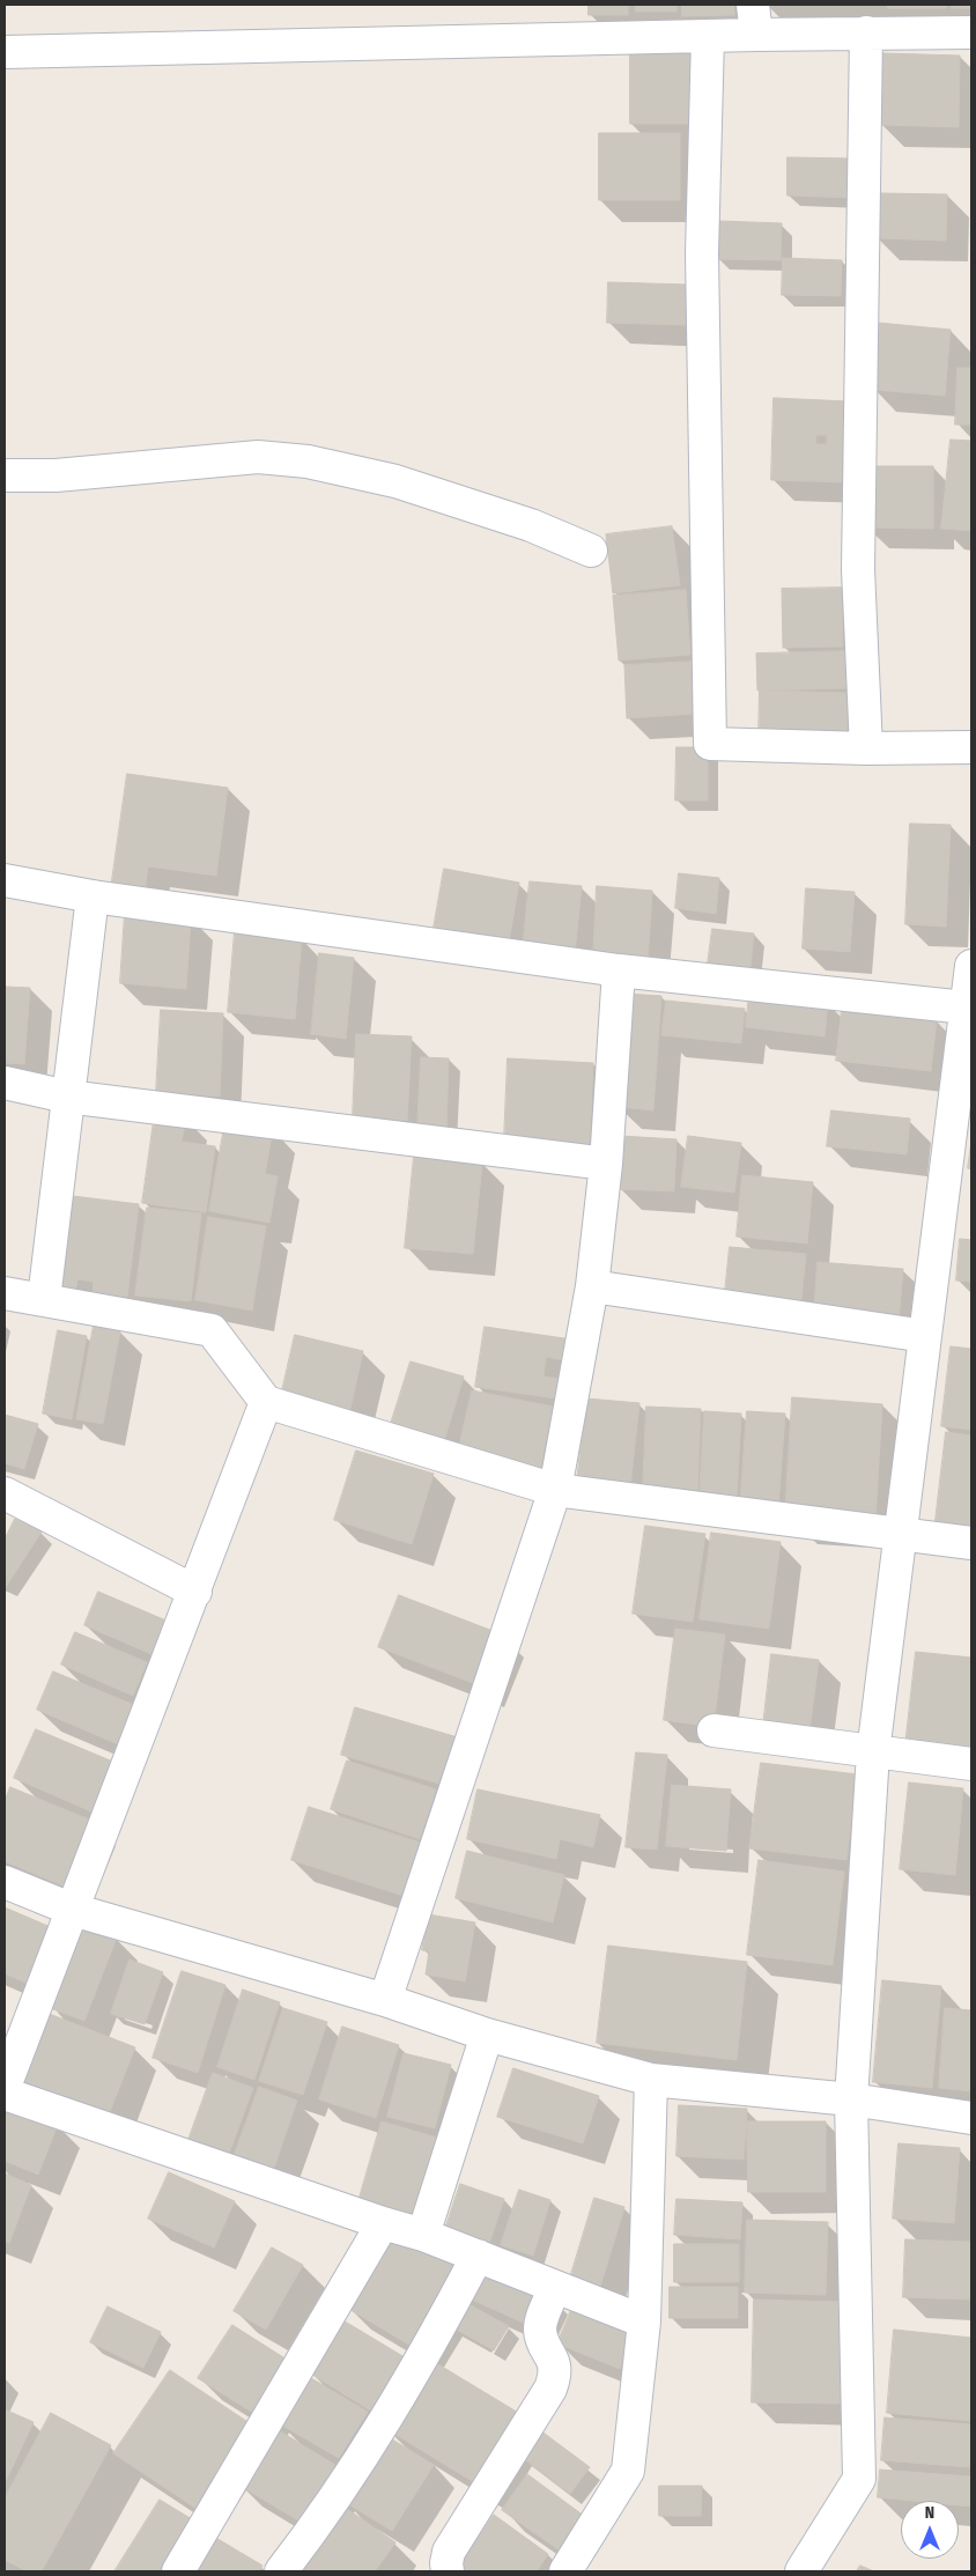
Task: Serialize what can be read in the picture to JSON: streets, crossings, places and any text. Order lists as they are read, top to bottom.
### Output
{
  "north": "top"
}
